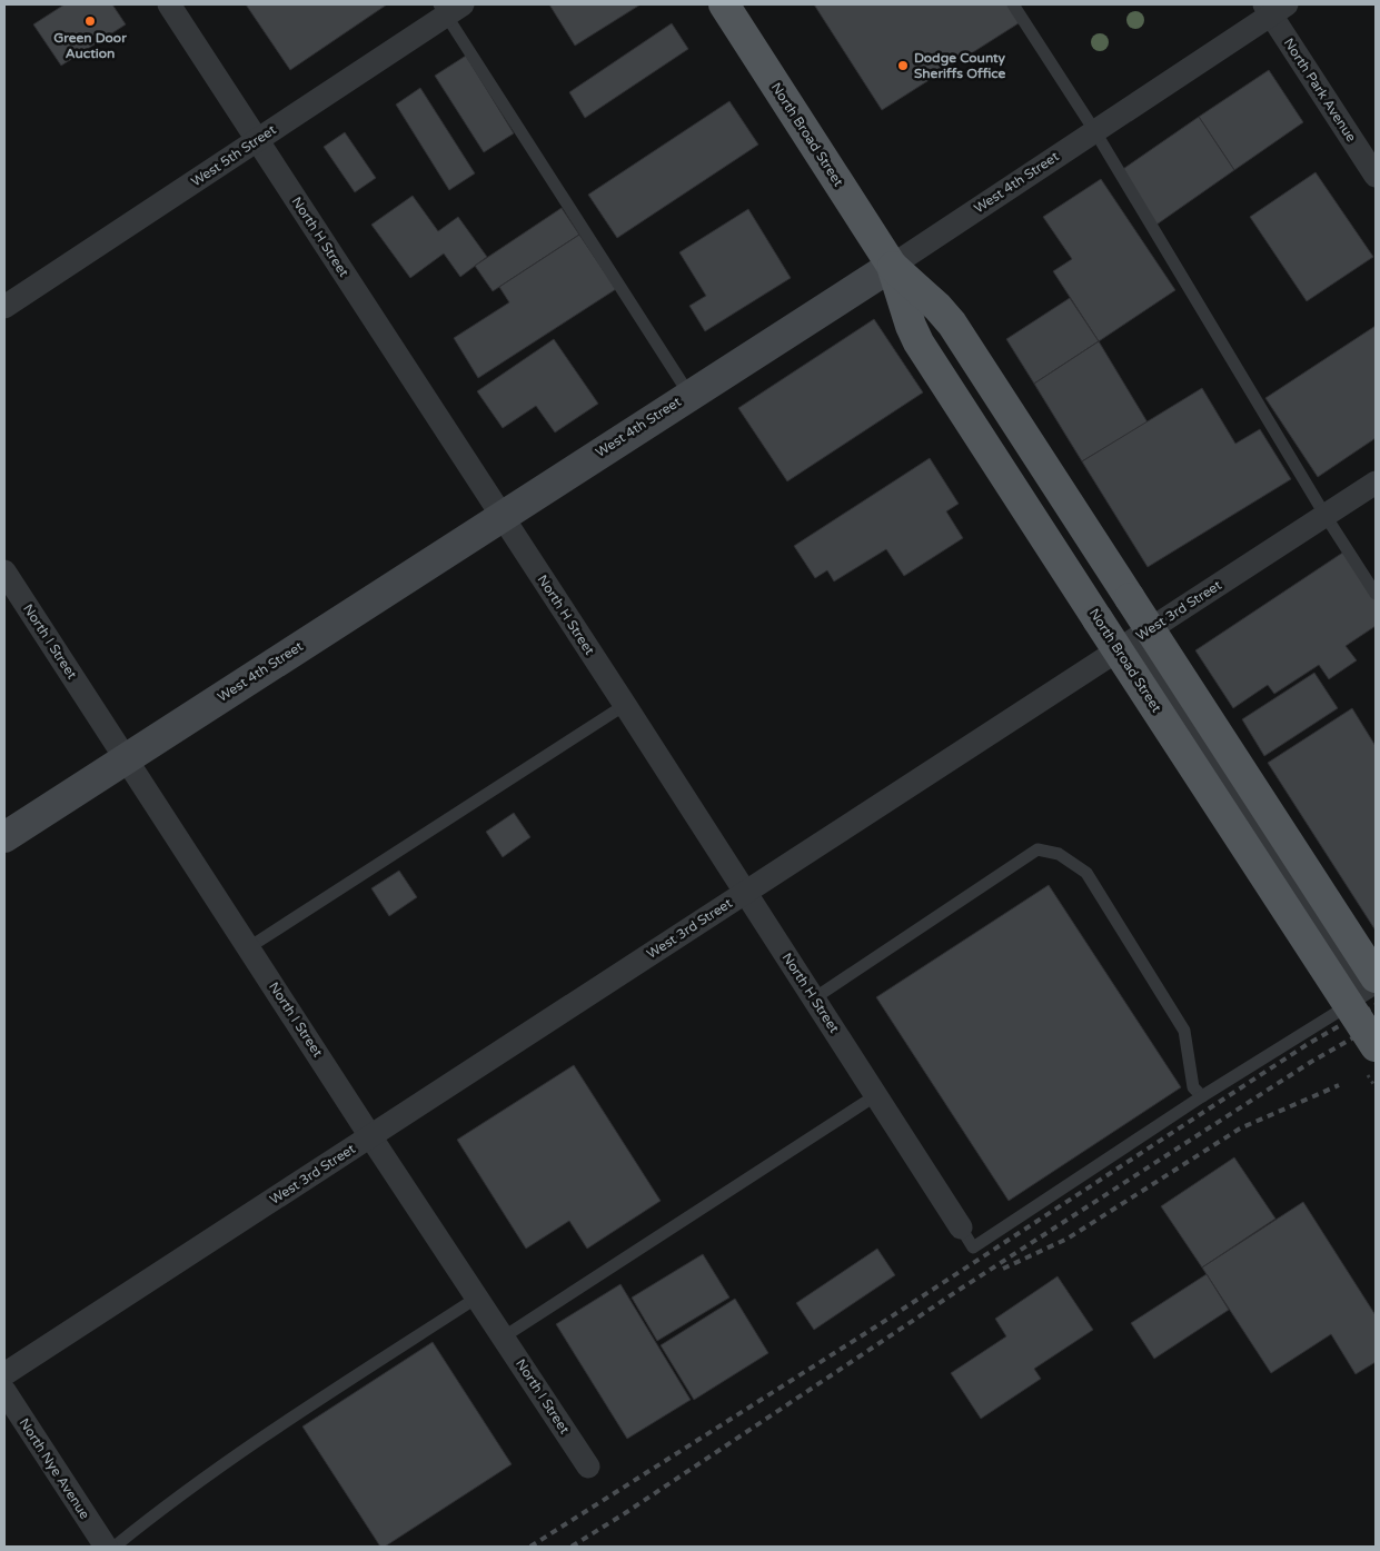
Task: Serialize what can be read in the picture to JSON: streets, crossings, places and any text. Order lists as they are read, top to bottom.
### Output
{
  "streets": {
    "main road": ["North Broad Street"],
    "street": [
      "North Park Avenue",
      "West 5th Street",
      "West 4th Street",
      "North H Street",
      "West 3rd Street",
      "North I Street",
      "North Nye Avenue"
    ]
  },
  "crossings": [
    ["North Park Avenue", "West 4th Street"],
    ["North Broad Street", "West 4th Street"],
    ["West 5th Street", "North H Street"],
    ["West 4th Street", "North H Street"],
    ["West 4th Street", "North I Street"],
    ["North H Street", "West 3rd Street"],
    ["West 3rd Street", "North I Street"]
  ],
  "places": ["Green Door Auction", "Dodge County Sheriffs Office"]
}
